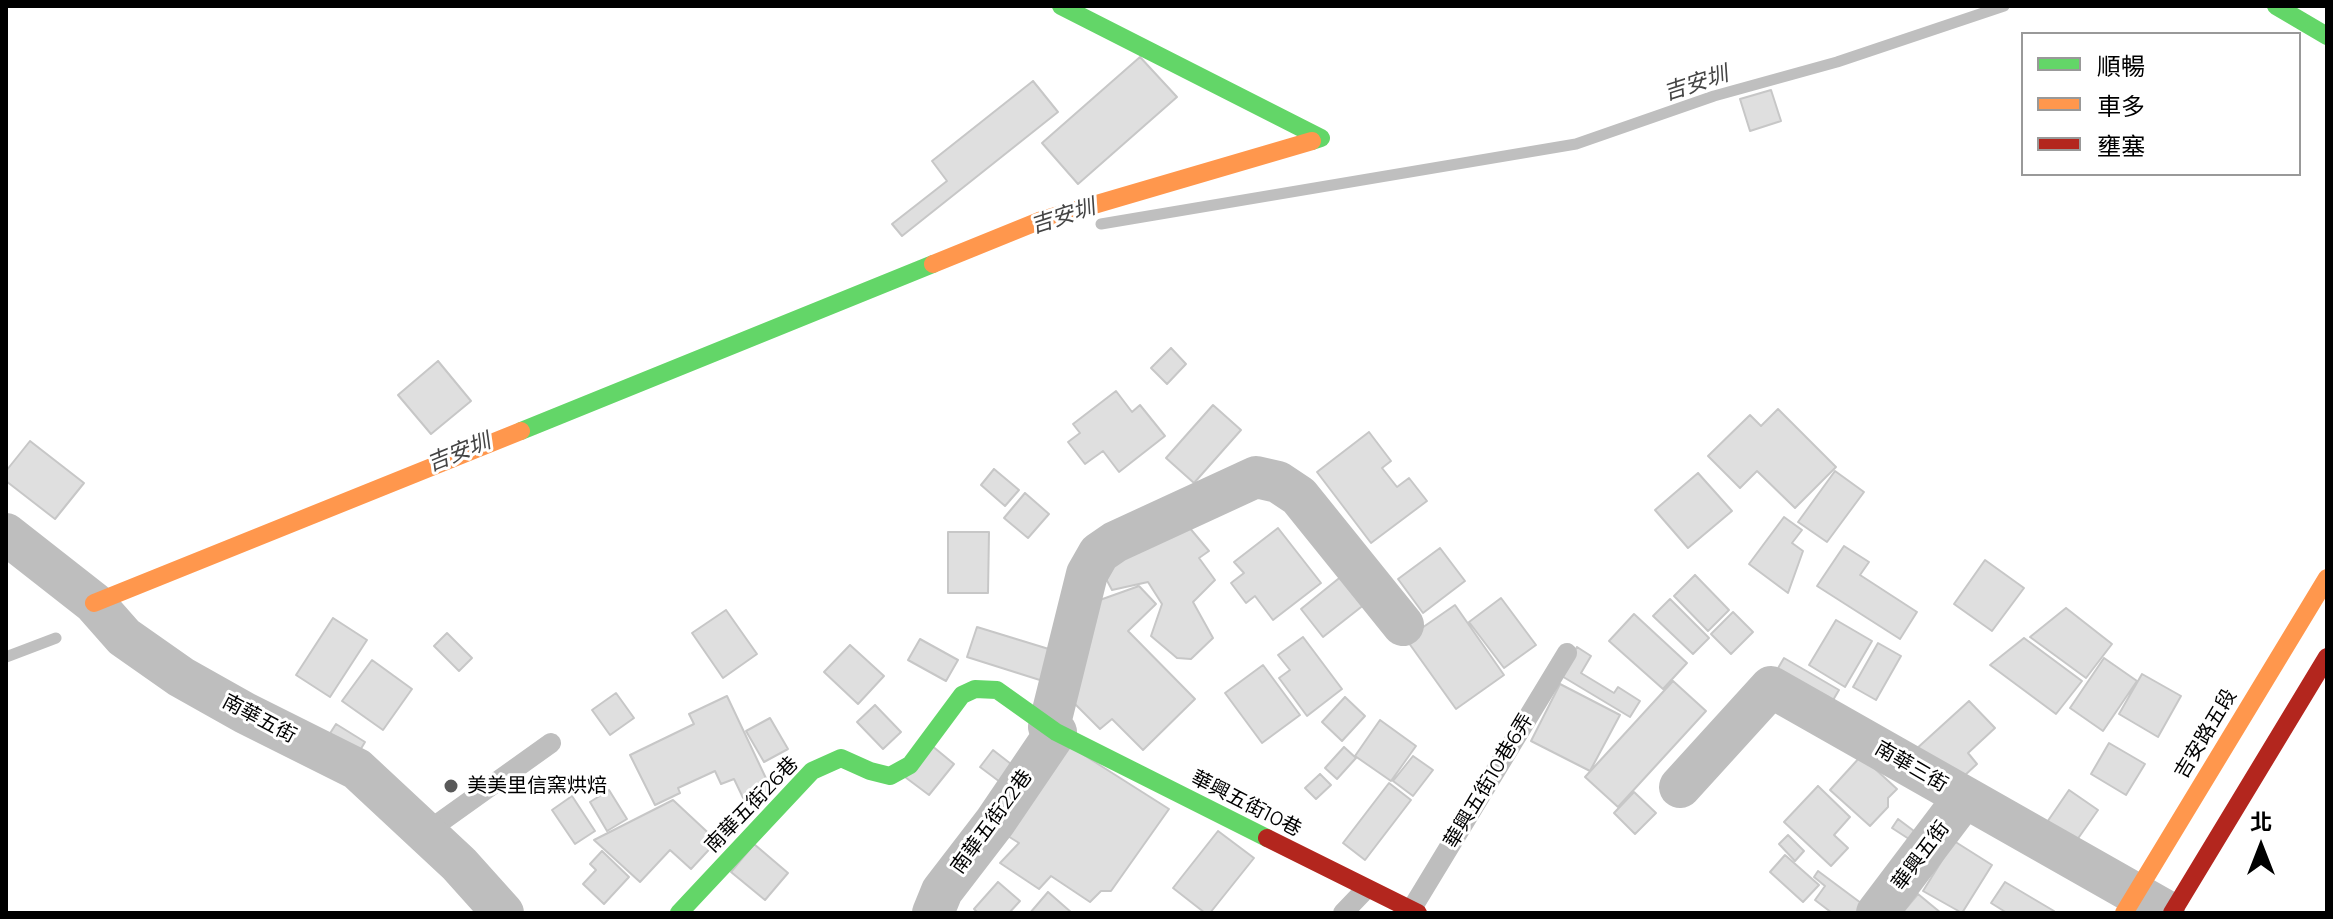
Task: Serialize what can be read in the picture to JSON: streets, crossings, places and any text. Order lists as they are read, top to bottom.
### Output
{
  "streets": {
    "street": [
      "南華五街",
      "吉安路五段",
      "南華三街",
      "華興五街10巷",
      "南華五街26巷",
      "南華五街22巷",
      "華興五街"
    ],
    "lane": ["華興五街10巷6弄"]
  },
  "crossings": [
    ["吉安路五段", "南華三街"],
    ["南華三街", "華興五街"],
    ["華興五街10巷6弄", "華興五街10巷"],
    ["華興五街10巷", "南華五街26巷"],
    ["華興五街10巷", "南華五街22巷"],
    ["南華五街26巷", "南華五街22巷"]
  ],
  "water": ["吉安圳"],
  "places": ["美美里信窯烘焙"],
  "legend": ["順暢", "車多", "壅塞"],
  "north": "top"
}
